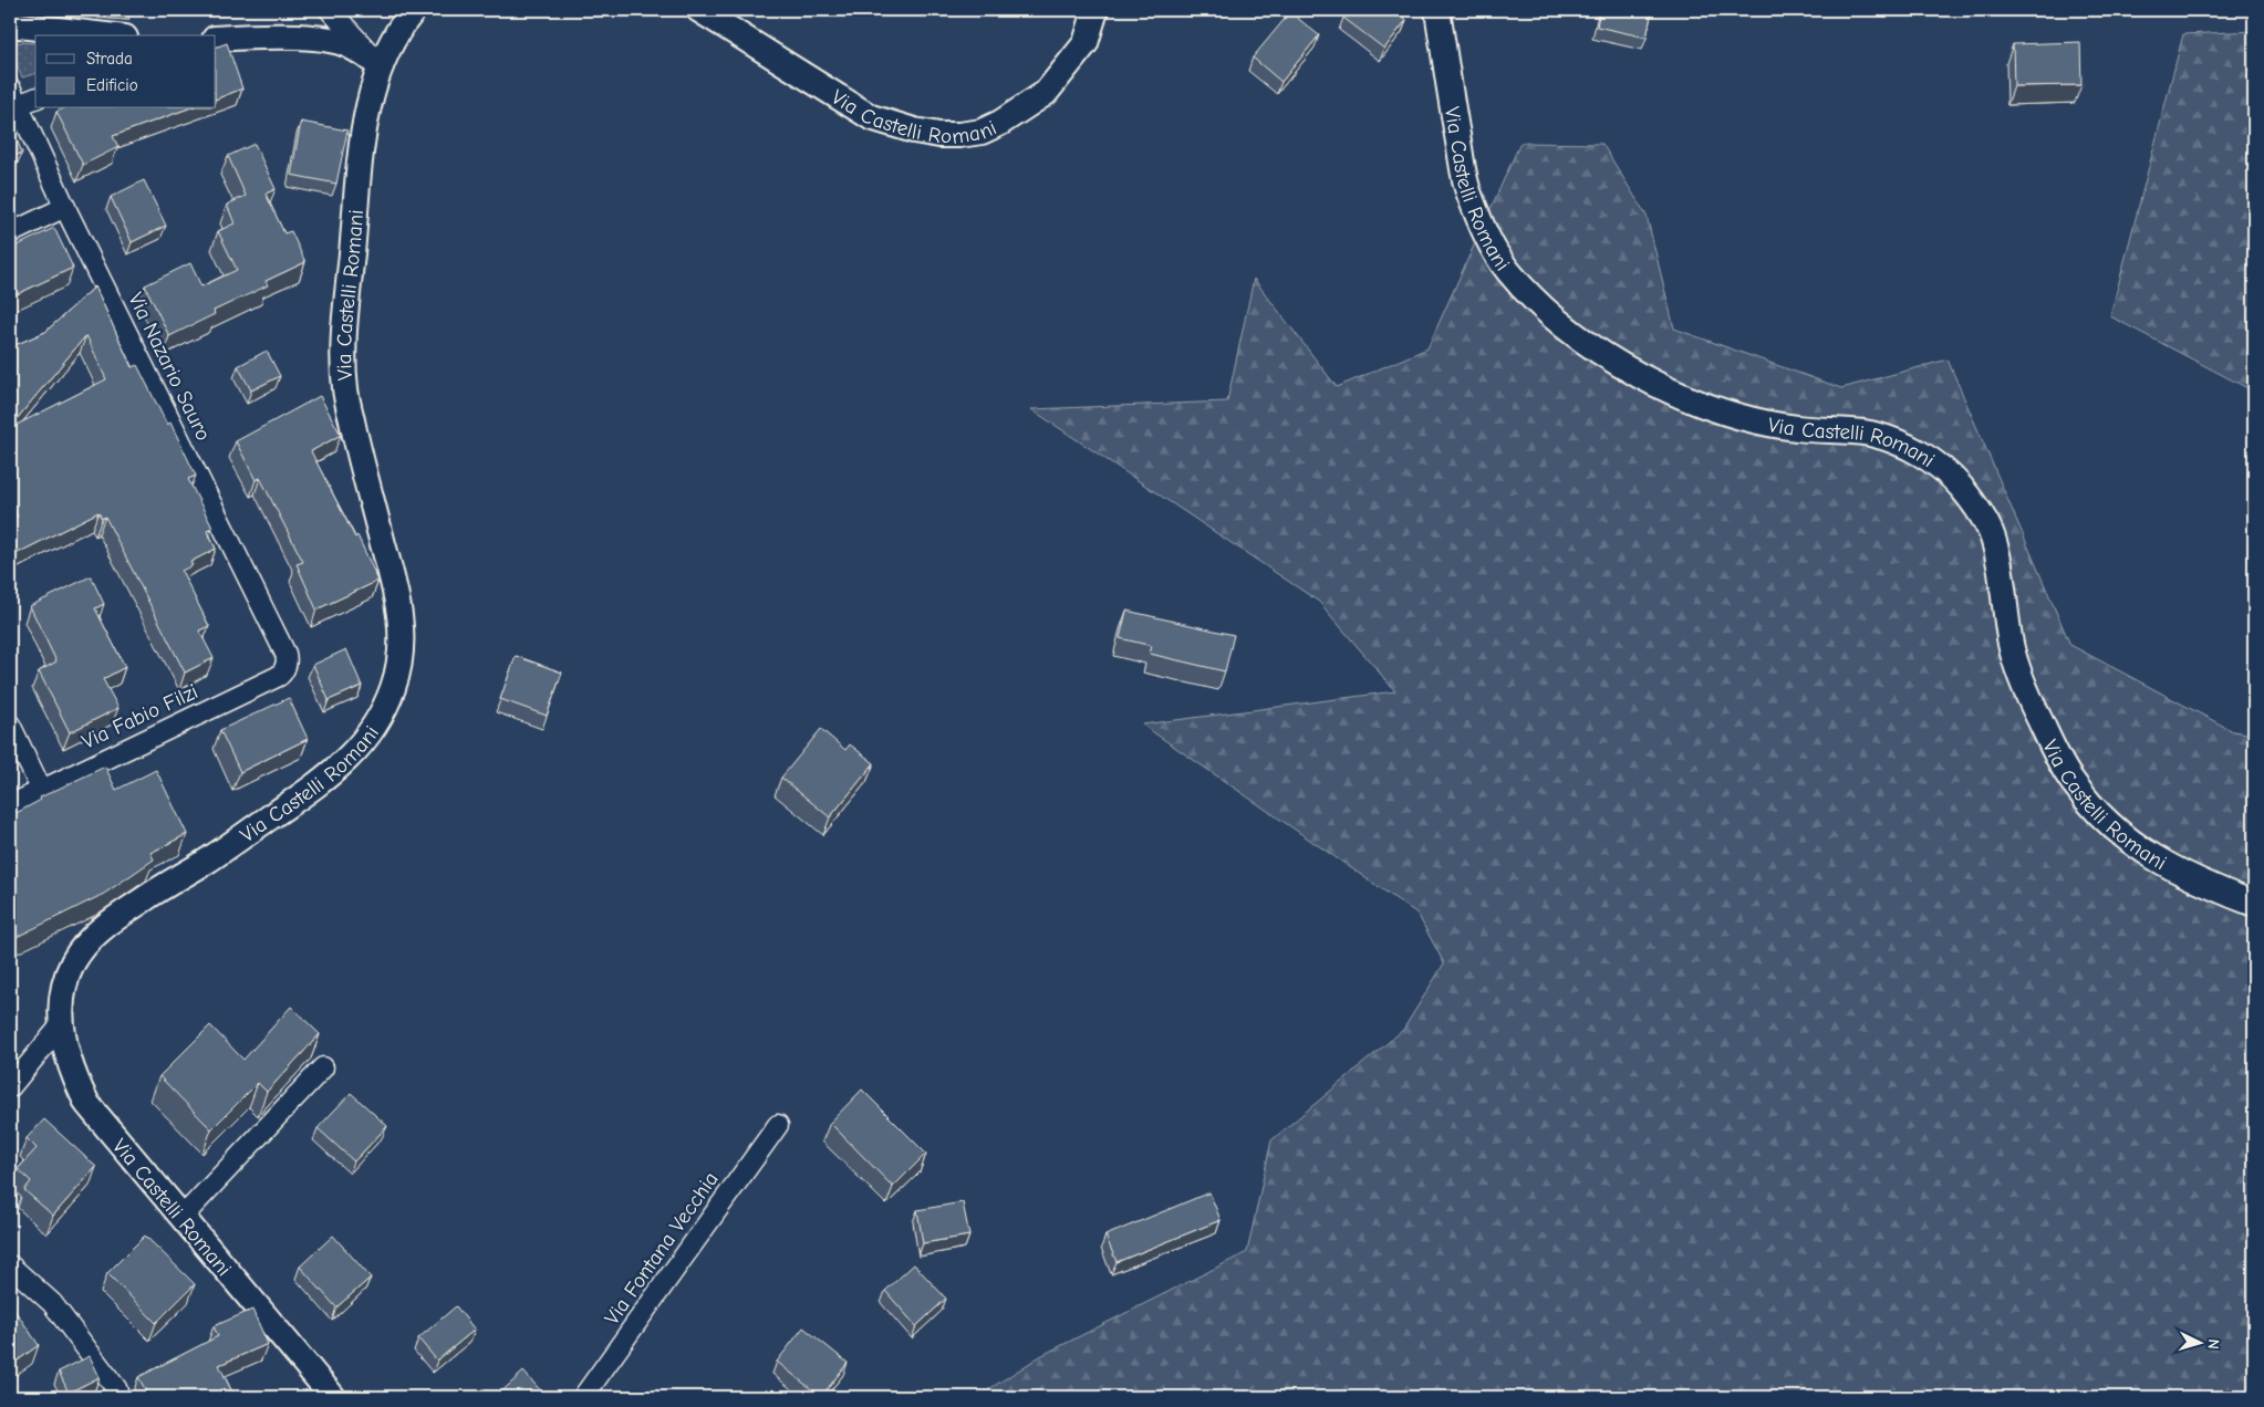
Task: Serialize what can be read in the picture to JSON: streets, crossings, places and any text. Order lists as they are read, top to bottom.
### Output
{
  "streets": {
    "street": [
      "Via Castelli Romani",
      "Via Nazario Sauro",
      "Via Fabio Filzi",
      "Via Fontana Vecchia"
    ]
  },
  "crossings": [
    ["Via Nazario Sauro", "Via Fabio Filzi"]
  ],
  "legend": ["Strada", "Edificio"],
  "north": "right"
}
